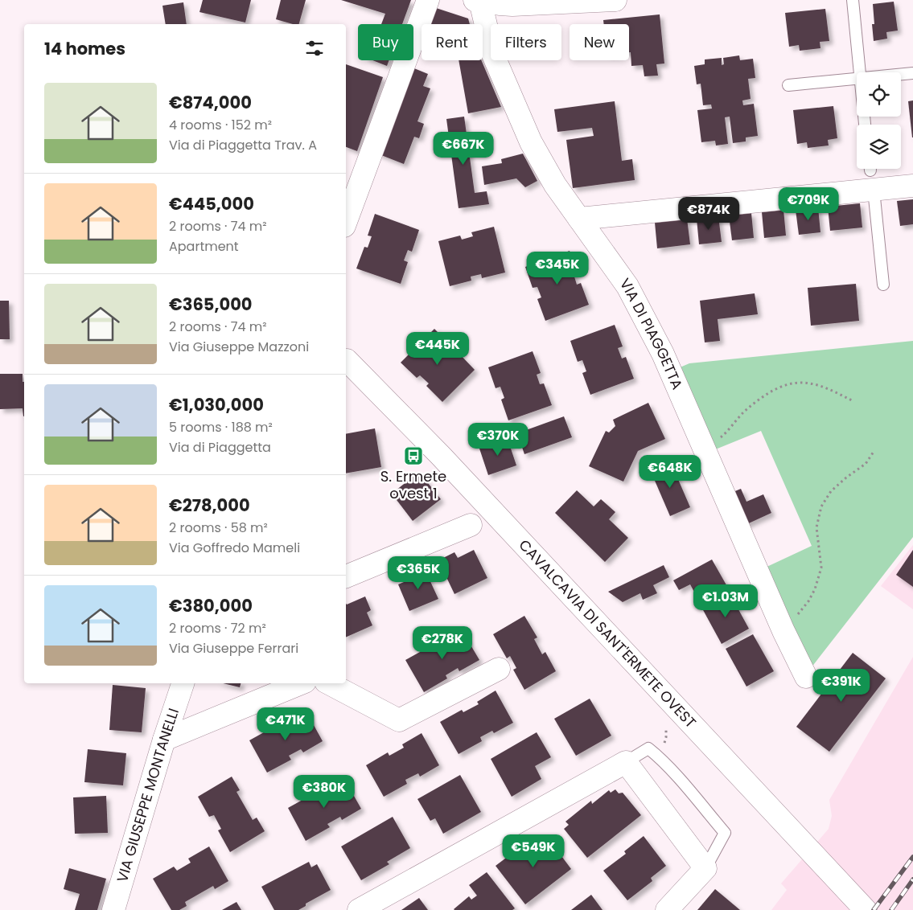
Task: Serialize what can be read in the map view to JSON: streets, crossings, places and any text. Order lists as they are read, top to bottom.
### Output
{
  "streets": {
    "street": ["VIA DI PIAGGETTA", "CAVALCAVIA DI SANT'ERMETE OVEST", "VIA GIUSEPPE MONTANELLI"]
  },
  "places": {
    "bus stop": ["S. Ermete ovest 1"]
  },
  "page": {
    "chip": [
      "Buy",
      "Rent",
      "Filters",
      "New"
    ],
    "heading": "14 homes",
    "list": [
      {
        "name": "€874,000",
        "note": "4 rooms · 152 m² · Via di Piaggetta Trav. A"
      },
      {
        "name": "€445,000",
        "note": "2 rooms · 74 m² · Apartment"
      },
      {
        "name": "€365,000",
        "note": "2 rooms · 74 m² · Via Giuseppe Mazzoni"
      },
      {
        "name": "€1,030,000",
        "note": "5 rooms · 188 m² · Via di Piaggetta"
      },
      {
        "name": "€278,000",
        "note": "2 rooms · 58 m² · Via Goffredo Mameli"
      },
      {
        "name": "€380,000",
        "note": "2 rooms · 72 m² · Via Giuseppe Ferrari"
      }
    ],
    "price": [
      "€667K",
      "€709K",
      "€874K",
      "€345K",
      "€445K",
      "€370K",
      "€648K",
      "€365K",
      "€1.03M",
      "€278K",
      "€391K",
      "€471K",
      "€380K",
      "€549K"
    ]
  }
}
